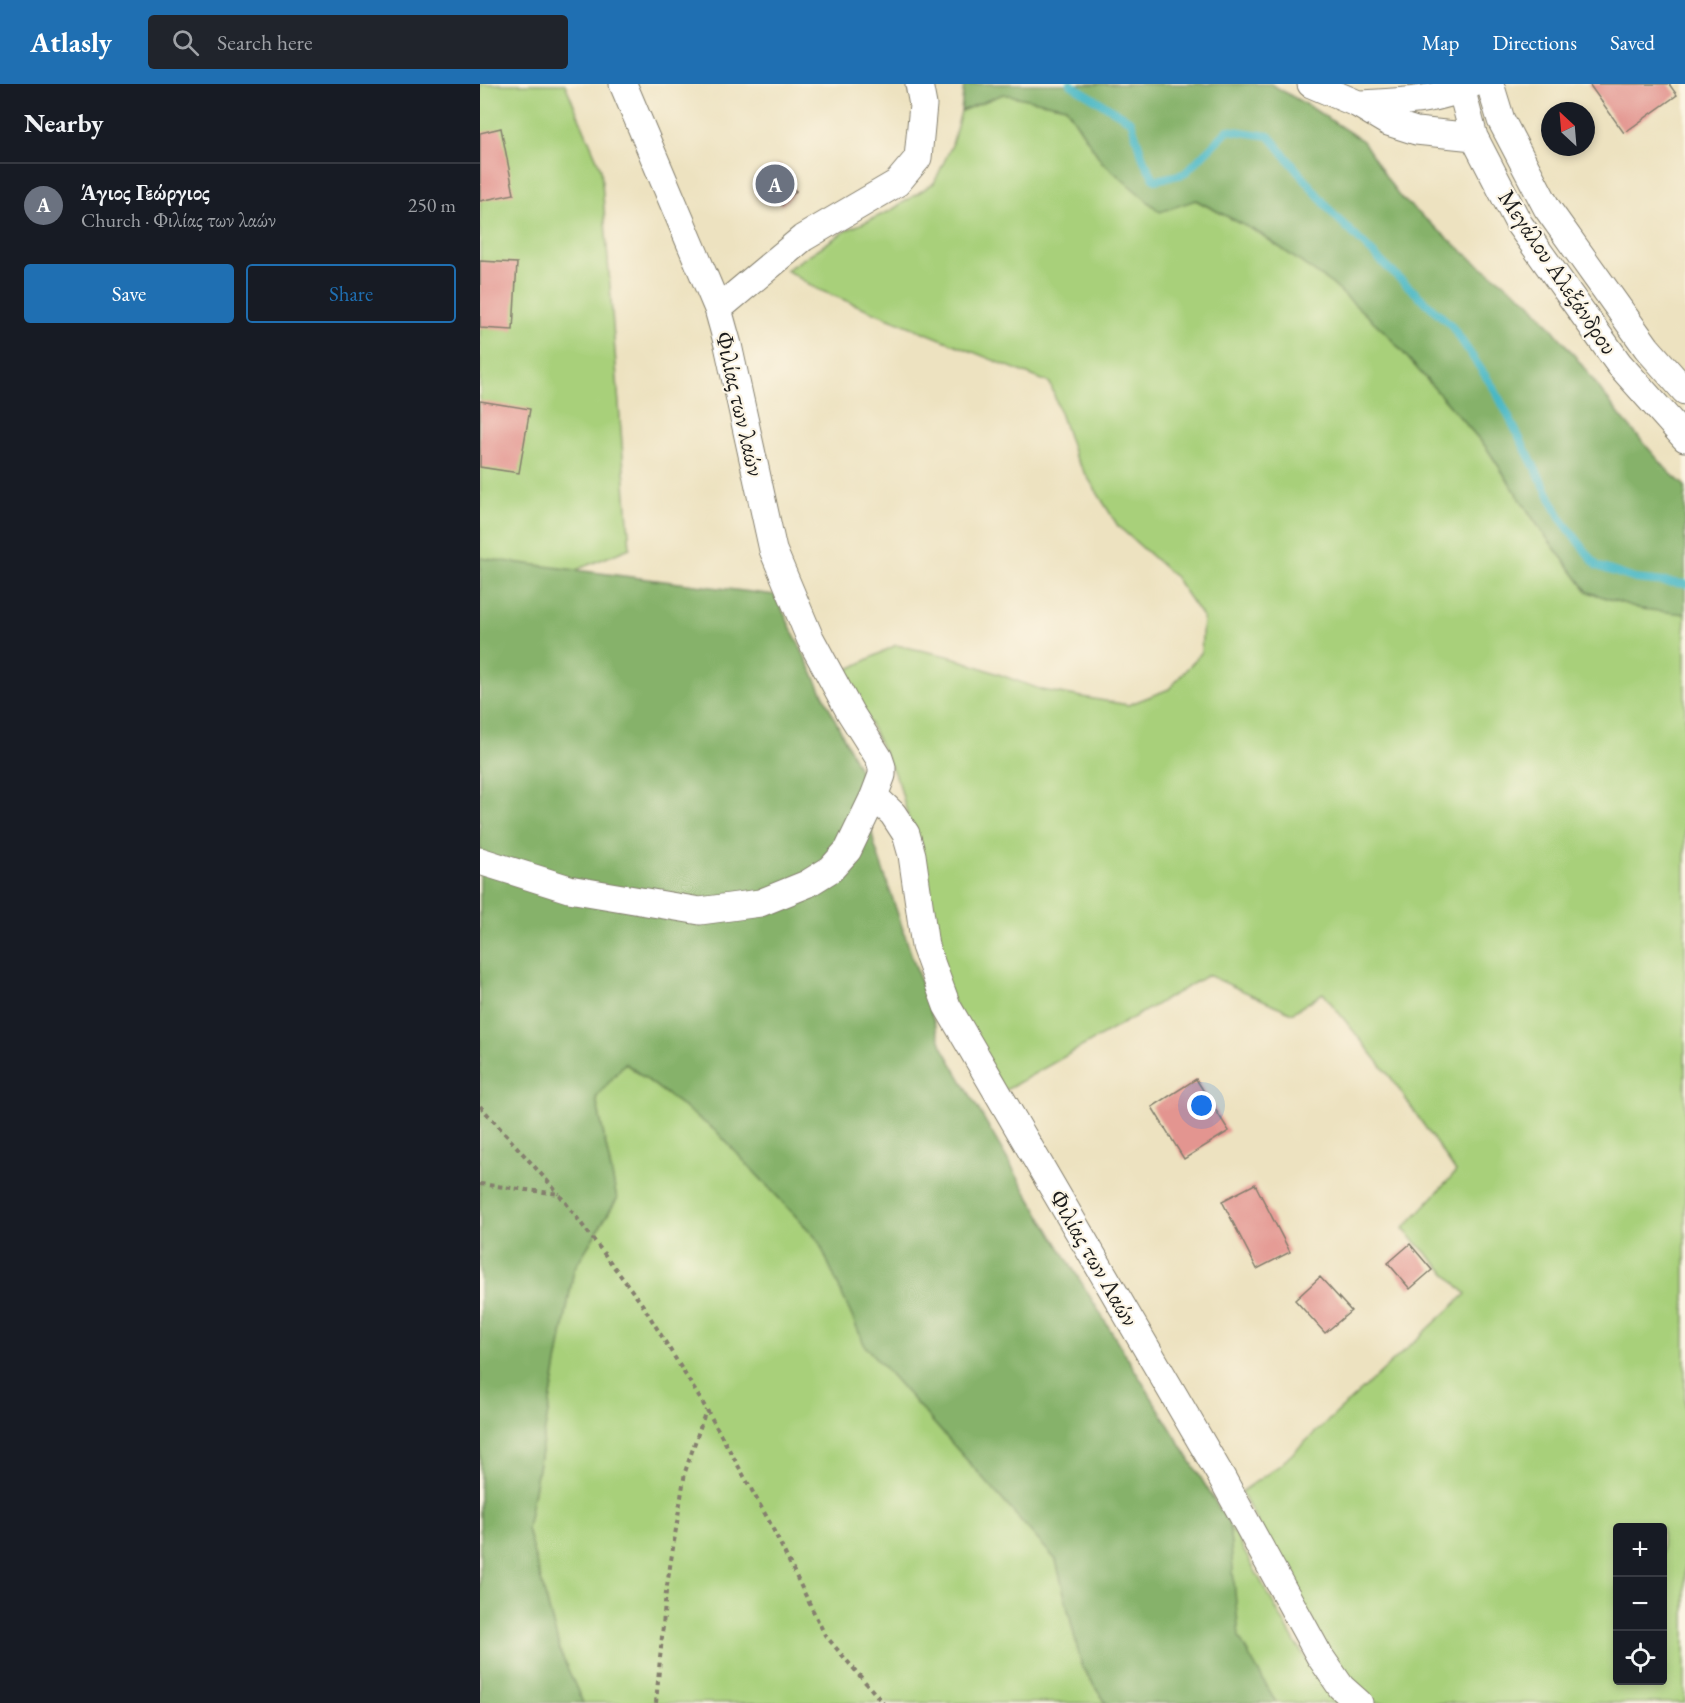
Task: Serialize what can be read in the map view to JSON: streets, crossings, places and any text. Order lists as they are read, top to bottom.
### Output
{
  "streets": {
    "street": ["Μεγάλου Αλεξάνδρου", "Φιλίας των λαών", "Φιλίας των Λαών"]
  },
  "crossings": [
    ["Φιλίας των λαών", "Φιλίας των Λαών"]
  ],
  "north": "top left",
  "page": {
    "header": "Atlasly",
    "search": "Search here",
    "nav": ["Map", "Directions", "Saved"],
    "heading": "Nearby",
    "list": [
      {
        "mark": "A",
        "name": "Άγιος Γεώργιος",
        "note": "Church · Φιλίας των λαών",
        "value": "250 m"
      }
    ],
    "pins": "A",
    "buttons": ["Save", "Share"],
    "map_buttons": ["+", "−"]
  }
}
